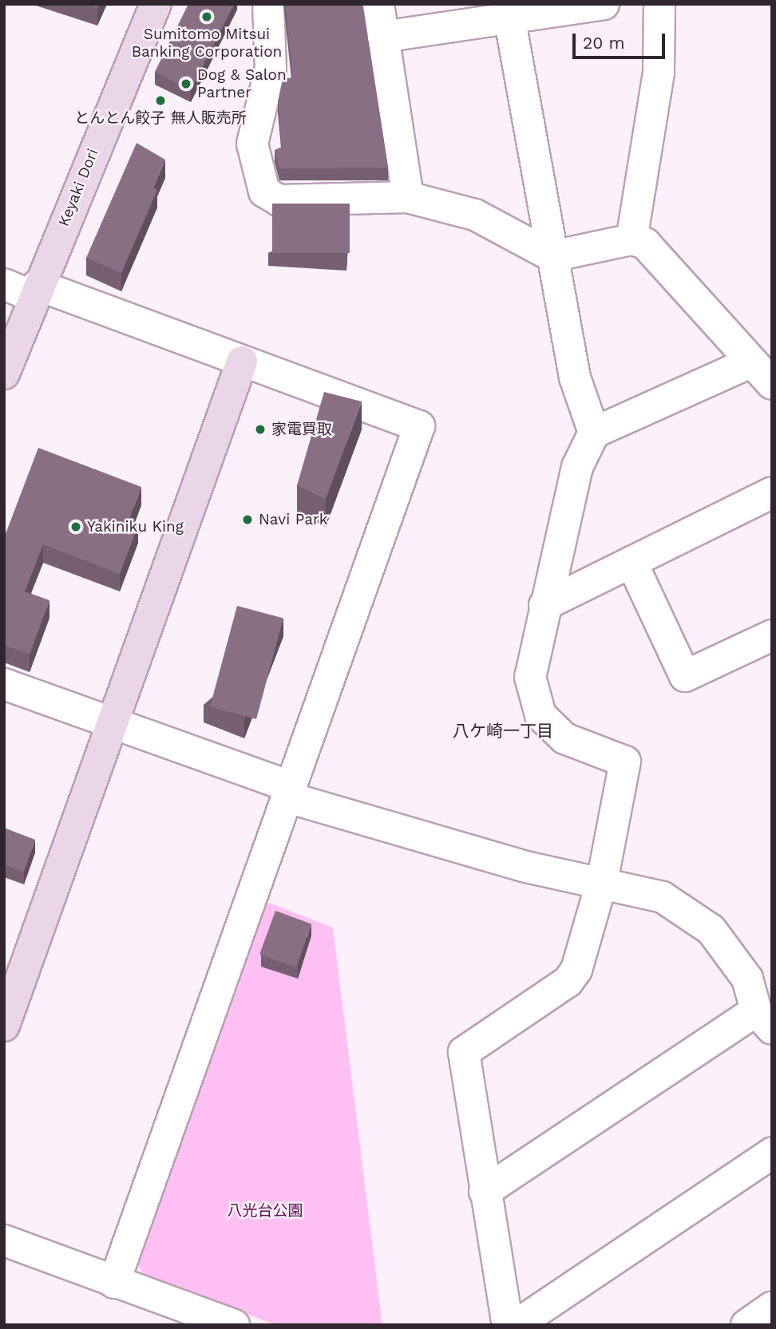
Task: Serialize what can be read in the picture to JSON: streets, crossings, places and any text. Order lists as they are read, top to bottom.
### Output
{
  "streets": {
    "street": ["Keyaki Dori"]
  },
  "districts": ["八ケ崎一丁目"],
  "parks": ["八光台公園"],
  "places": [
    "Sumitomo Mitsui Banking Corporation",
    "Dog & Salon Partner",
    "とんとん餃子 無人販売所",
    "家電買取",
    "Navi Park",
    "Yakiniku King"
  ],
  "scale_bar": "20 m"
}
